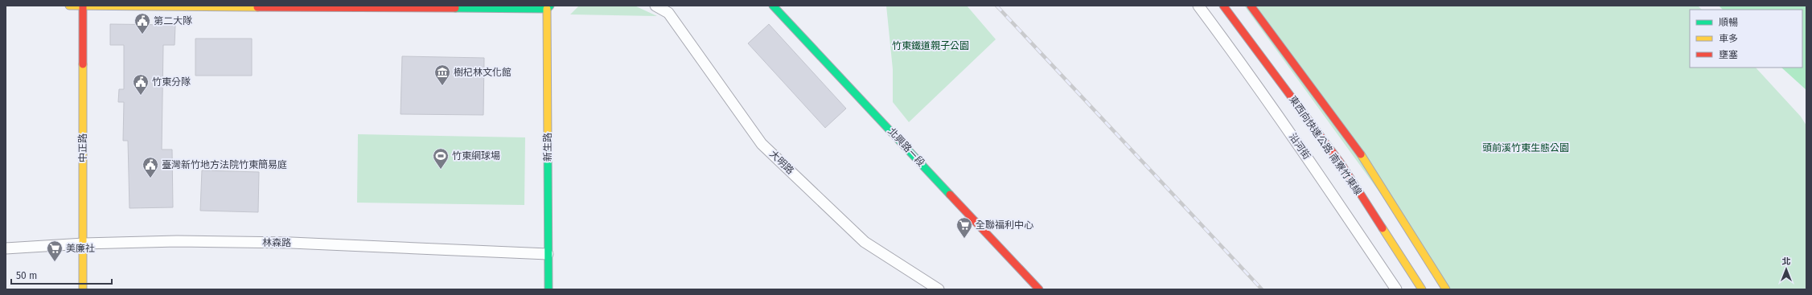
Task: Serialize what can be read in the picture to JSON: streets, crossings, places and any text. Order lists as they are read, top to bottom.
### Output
{
  "streets": {
    "main road": [
      "東西向快速公路 南寮竹東線",
      "新生路",
      "北興路ㄧ段",
      "中正路"
    ],
    "street": ["沿河街", "大明路", "林森路"]
  },
  "crossings": [
    ["新生路", "林森路"],
    ["中正路", "林森路"]
  ],
  "parks": ["竹東鐵道親子公園", "頭前溪竹東生態公園"],
  "places": {
    "public building": ["第二大隊", "竹東分隊", "臺灣新竹地方法院竹東簡易庭"],
    "museum": ["樹杞林文化館"],
    "sports": ["竹東網球場"],
    "supermarket": ["全聯福利中心", "美廉社"]
  },
  "legend": ["順暢", "車多", "壅塞"],
  "scale_bar": "50 m",
  "north": "top"
}
